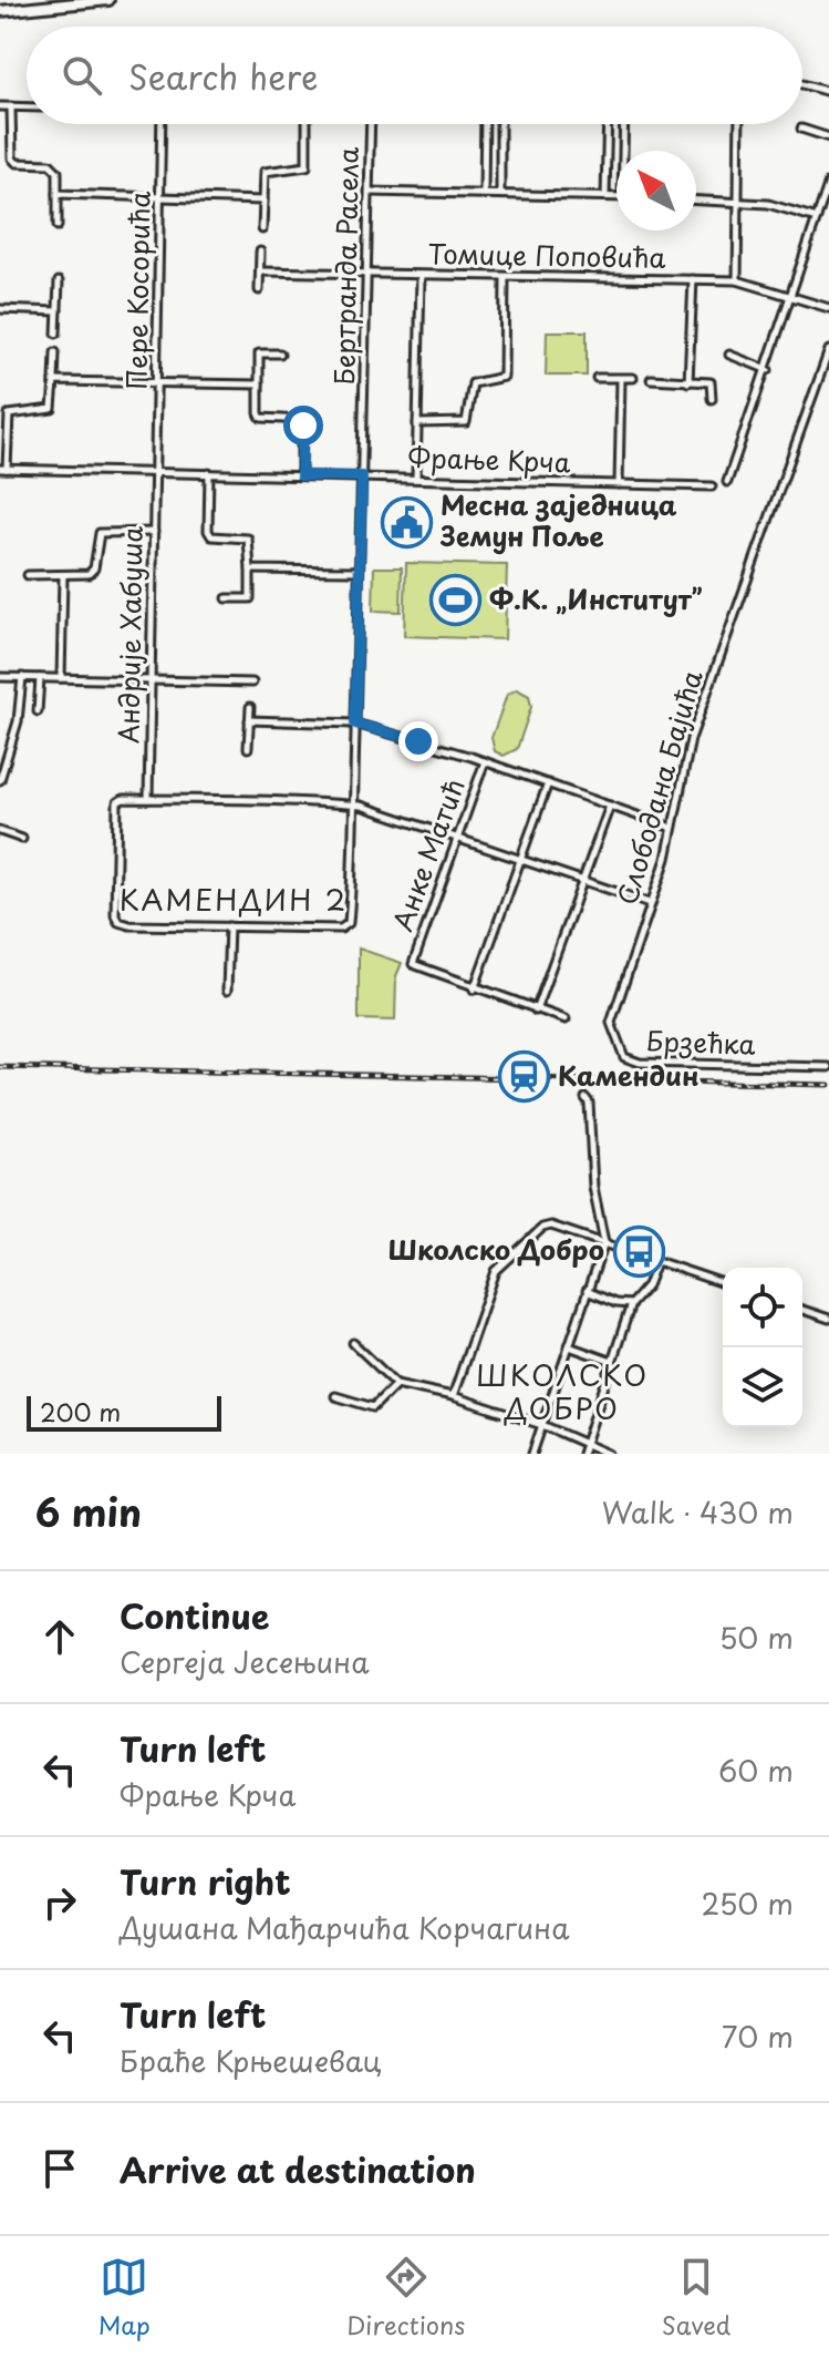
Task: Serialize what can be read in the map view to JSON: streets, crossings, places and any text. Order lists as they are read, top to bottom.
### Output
{
  "streets": {
    "street": [
      "Томице Поповића",
      "Бертранда Расела",
      "Пере Косорића",
      "Фрање Крча",
      "Андрије Хабуша",
      "Слободана Бајића",
      "Анке Матић",
      "Брзећка"
    ]
  },
  "crossings": [
    ["Томице Поповића", "Бертранда Расела"],
    ["Бертранда Расела", "Фрање Крча"],
    ["Пере Косорића", "Фрање Крча"],
    ["Пере Косорића", "Андрије Хабуша"],
    ["Фрање Крча", "Андрије Хабуша"],
    ["Слободана Бајића", "Брзећка"]
  ],
  "districts": ["КАМЕНДИН 2", "ШКОЛСКО ДОБРО"],
  "places": {
    "public building": ["Месна заједница Земун Поље"],
    "sports": ["Ф.К. „Институт”"],
    "station": ["Камендин"],
    "bus stop": ["Школско Добро"]
  },
  "scale_bar": "200 m",
  "north": "top left",
  "page": {
    "search": "Search here",
    "scale": "200 m",
    "heading": ["6 min", "Walk · 430 m"],
    "list": [
      ["Continue", "Сергеја Јесењина", "50 m"],
      ["Turn left", "Фрање Крча", "60 m"],
      ["Turn right", "Душана Мађарчића Корчагина", "250 m"],
      ["Turn left", "Браће Крњешевац", "70 m"],
      "Arrive at destination"
    ],
    "nav": ["Map", "Directions", "Saved"]
  }
}
